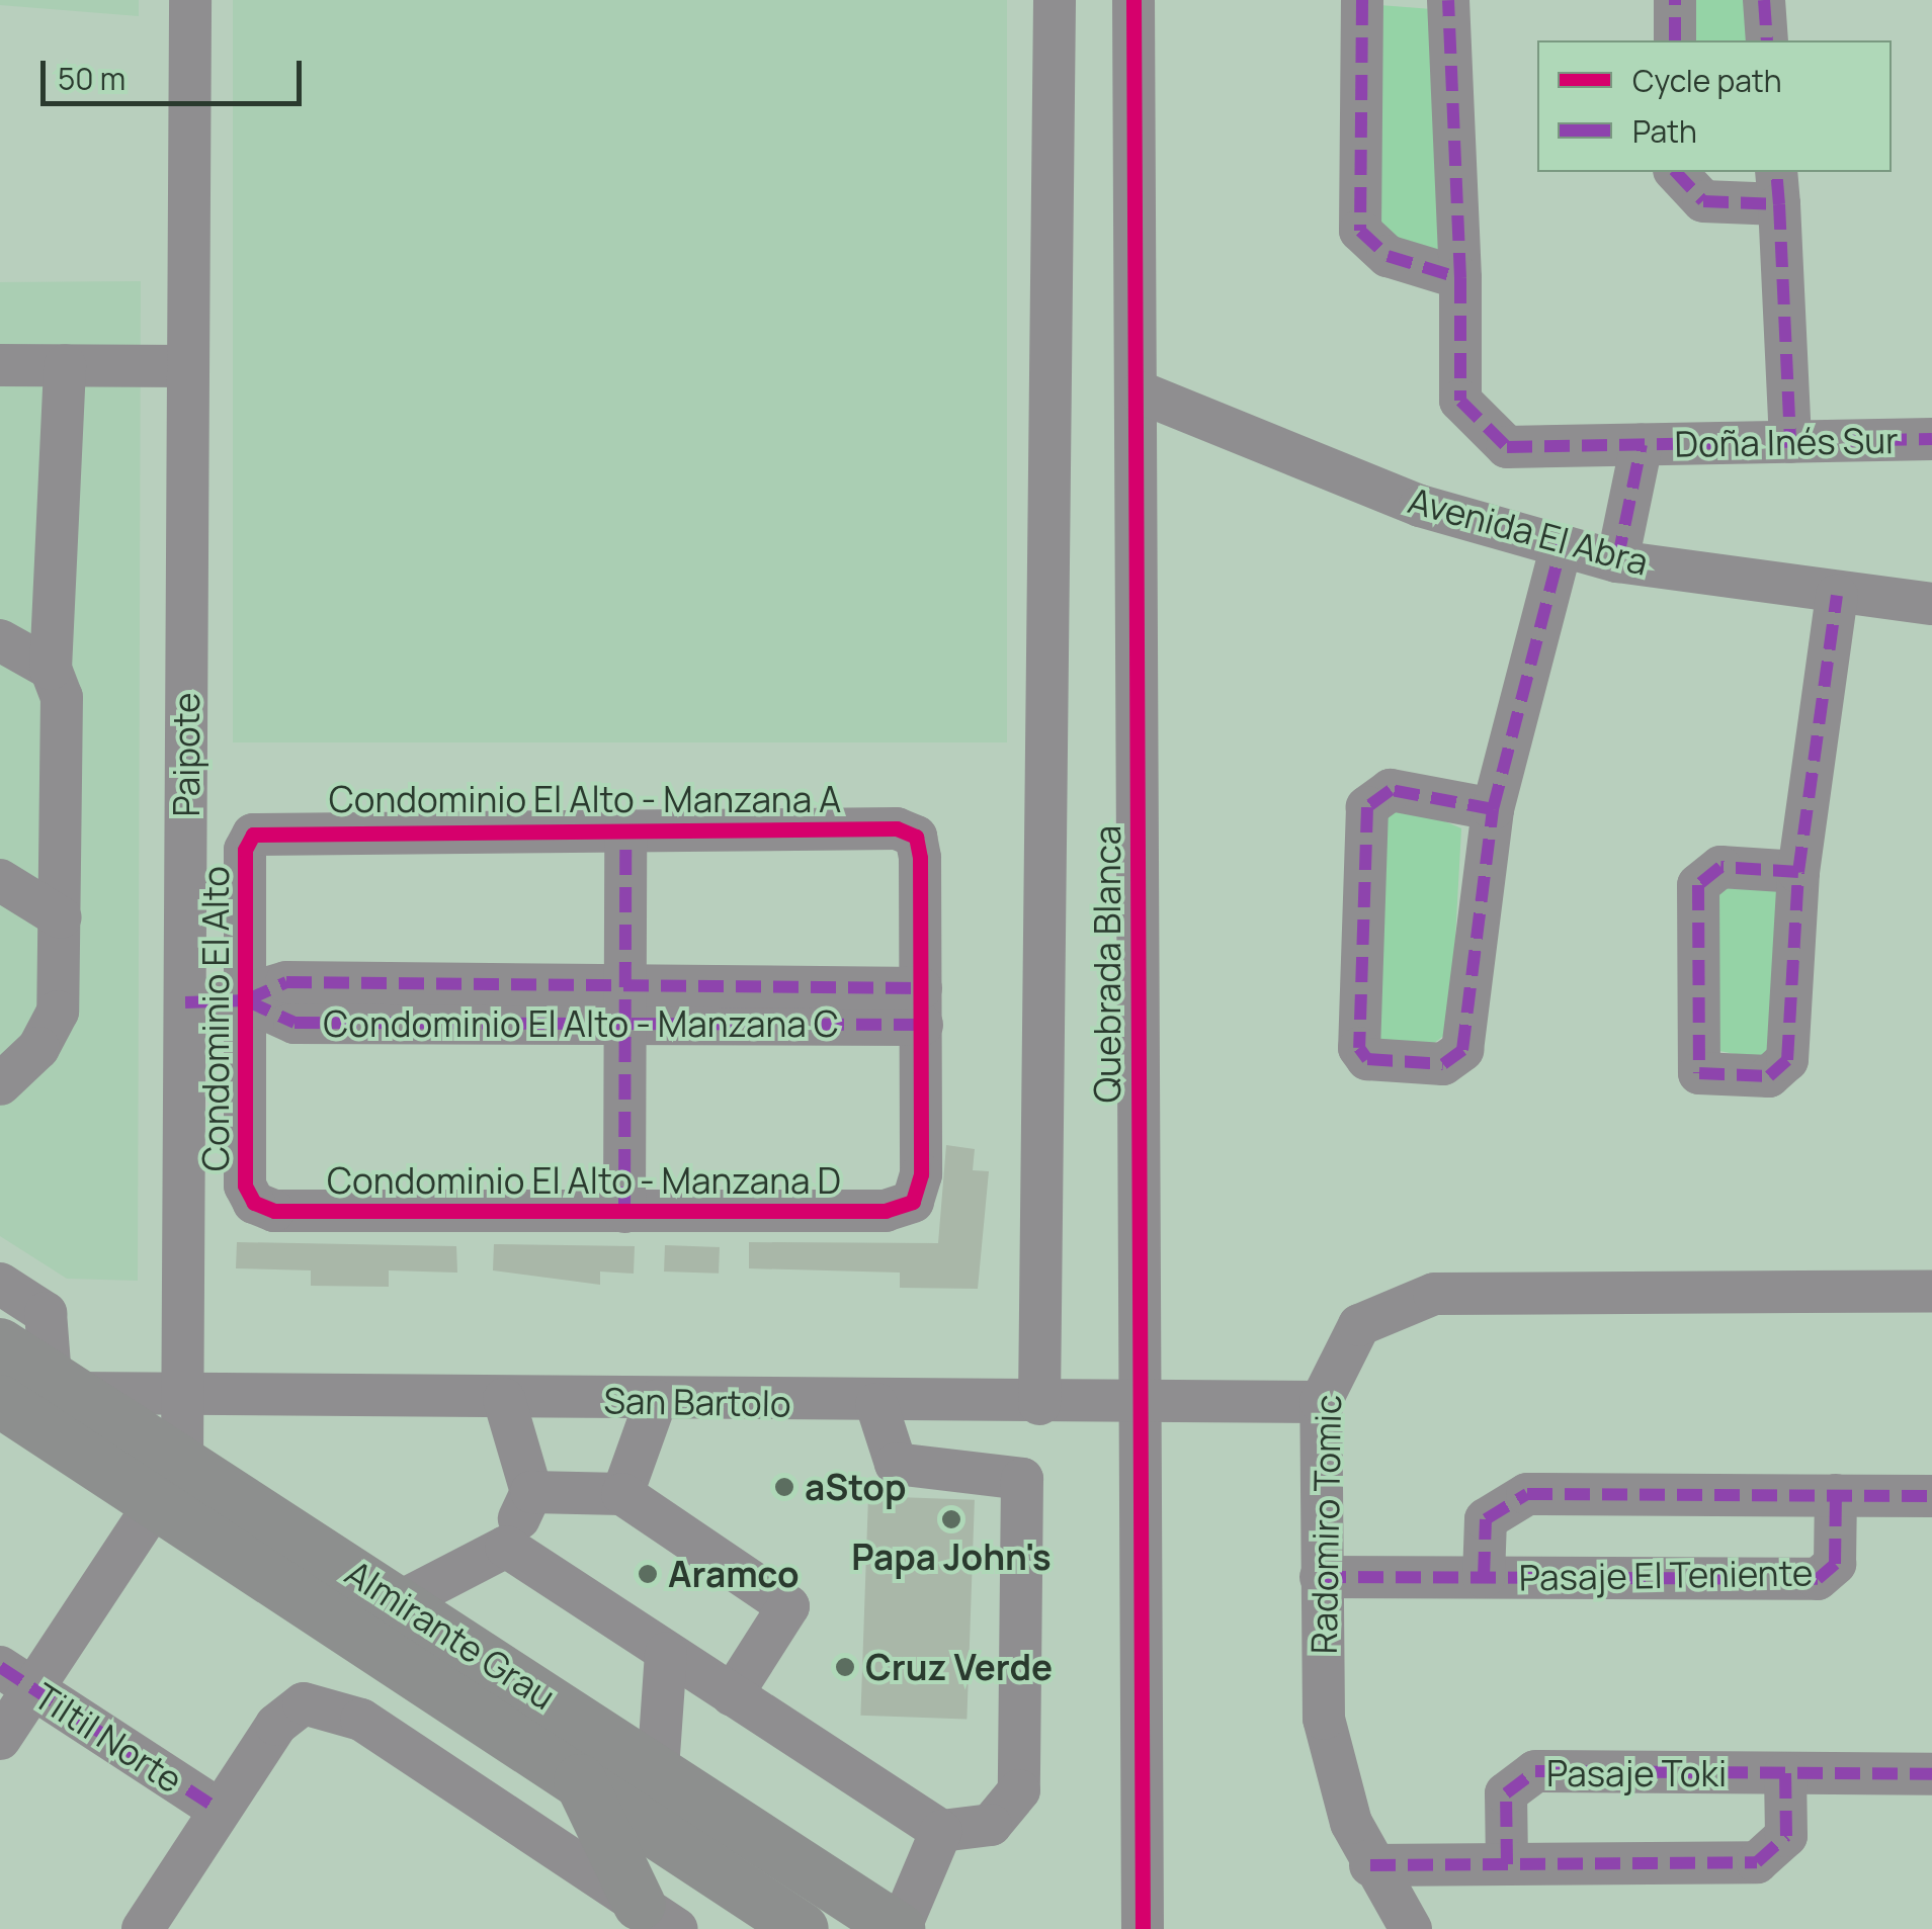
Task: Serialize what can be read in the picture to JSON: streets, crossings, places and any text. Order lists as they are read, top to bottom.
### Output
{
  "streets": {
    "main road": ["Almirante Grau"],
    "street": [
      "Doña Inés Sur",
      "Avenida El Abra",
      "Paipote",
      "Condominio El Alto - Manzana A",
      "Quebrada Blanca",
      "Condominio El Alto",
      "Condominio El Alto - Manzana D",
      "San Bartolo",
      "Radomiro Tomic",
      "Pasaje El Teniente",
      "Tiltil Norte",
      "Pasaje Toki"
    ]
  },
  "crossings": [
    ["Doña Inés Sur", "Avenida El Abra"],
    ["Avenida El Abra", "Quebrada Blanca"],
    ["Paipote", "Condominio El Alto"],
    ["Paipote", "San Bartolo"],
    ["Paipote", "Almirante Grau"],
    ["Condominio El Alto - Manzana A", "Condominio El Alto"],
    ["Condominio El Alto - Manzana A", "Condominio El Alto - Manzana D"],
    ["Quebrada Blanca", "San Bartolo"],
    ["Condominio El Alto", "Condominio El Alto - Manzana D"],
    ["San Bartolo", "Radomiro Tomic"],
    ["San Bartolo", "Almirante Grau"],
    ["Radomiro Tomic", "Pasaje El Teniente"]
  ],
  "places": [
    "aStop",
    "Papa John's",
    "Aramco",
    "Cruz Verde"
  ],
  "legend": ["Cycle path", "Path"],
  "scale_bar": "50 m"
}
